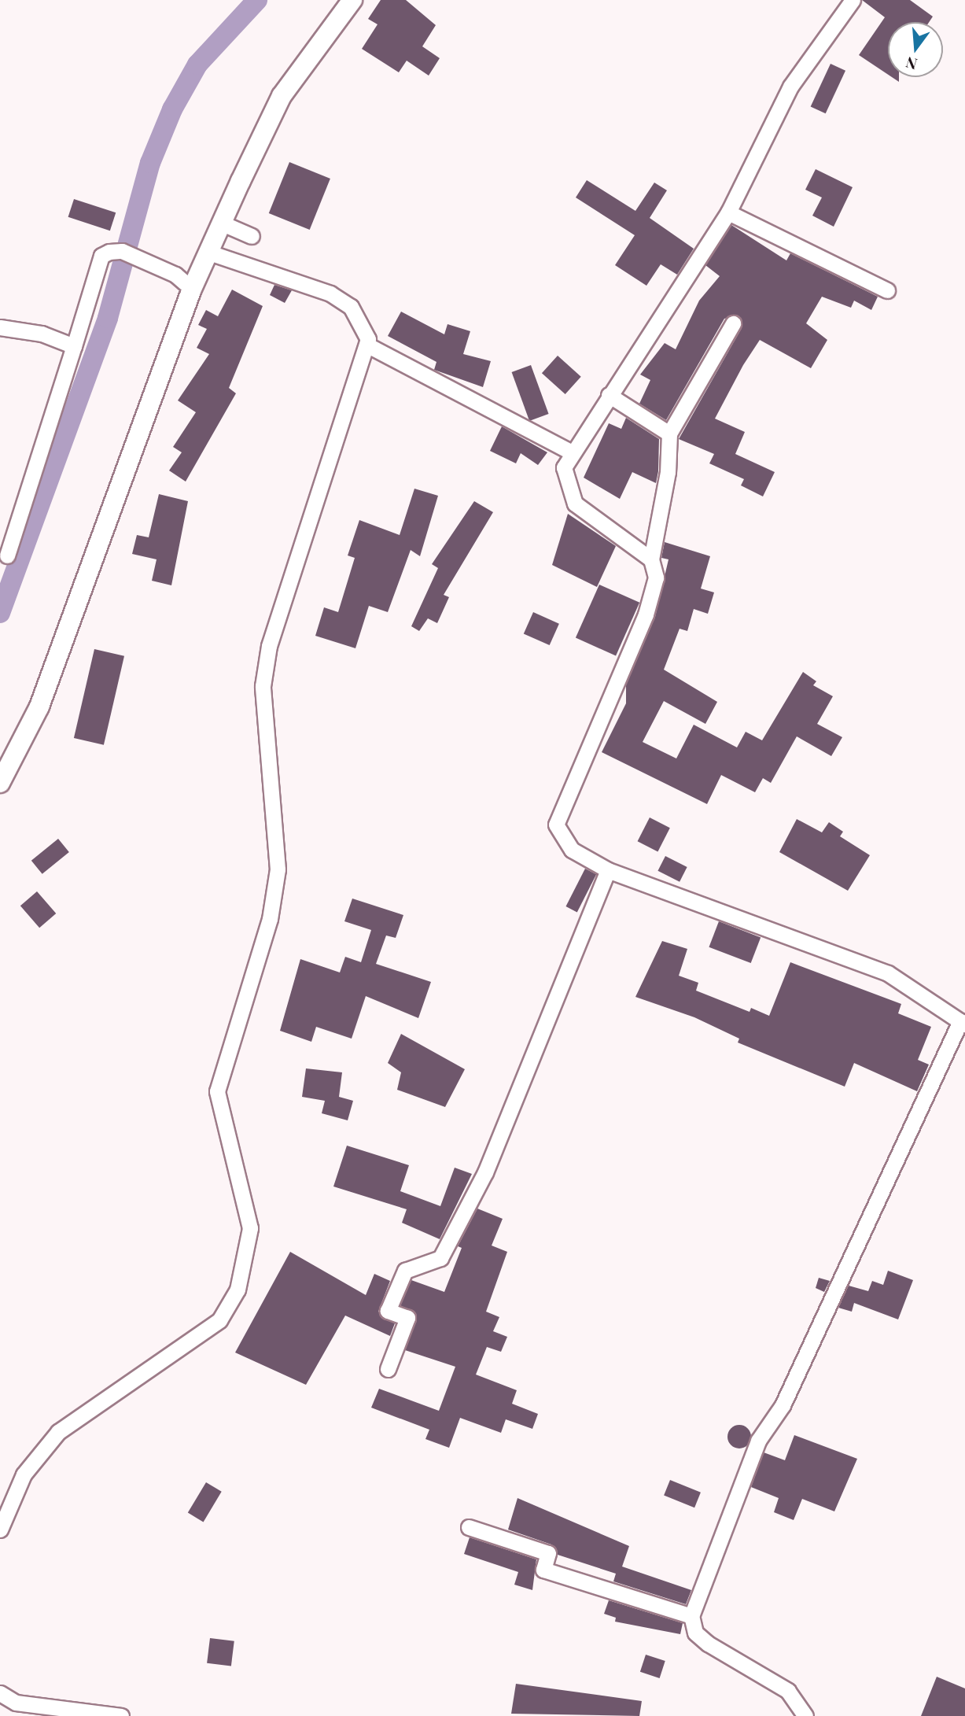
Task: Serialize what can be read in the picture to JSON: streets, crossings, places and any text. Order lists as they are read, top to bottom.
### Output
{
  "north": "bottom"
}
